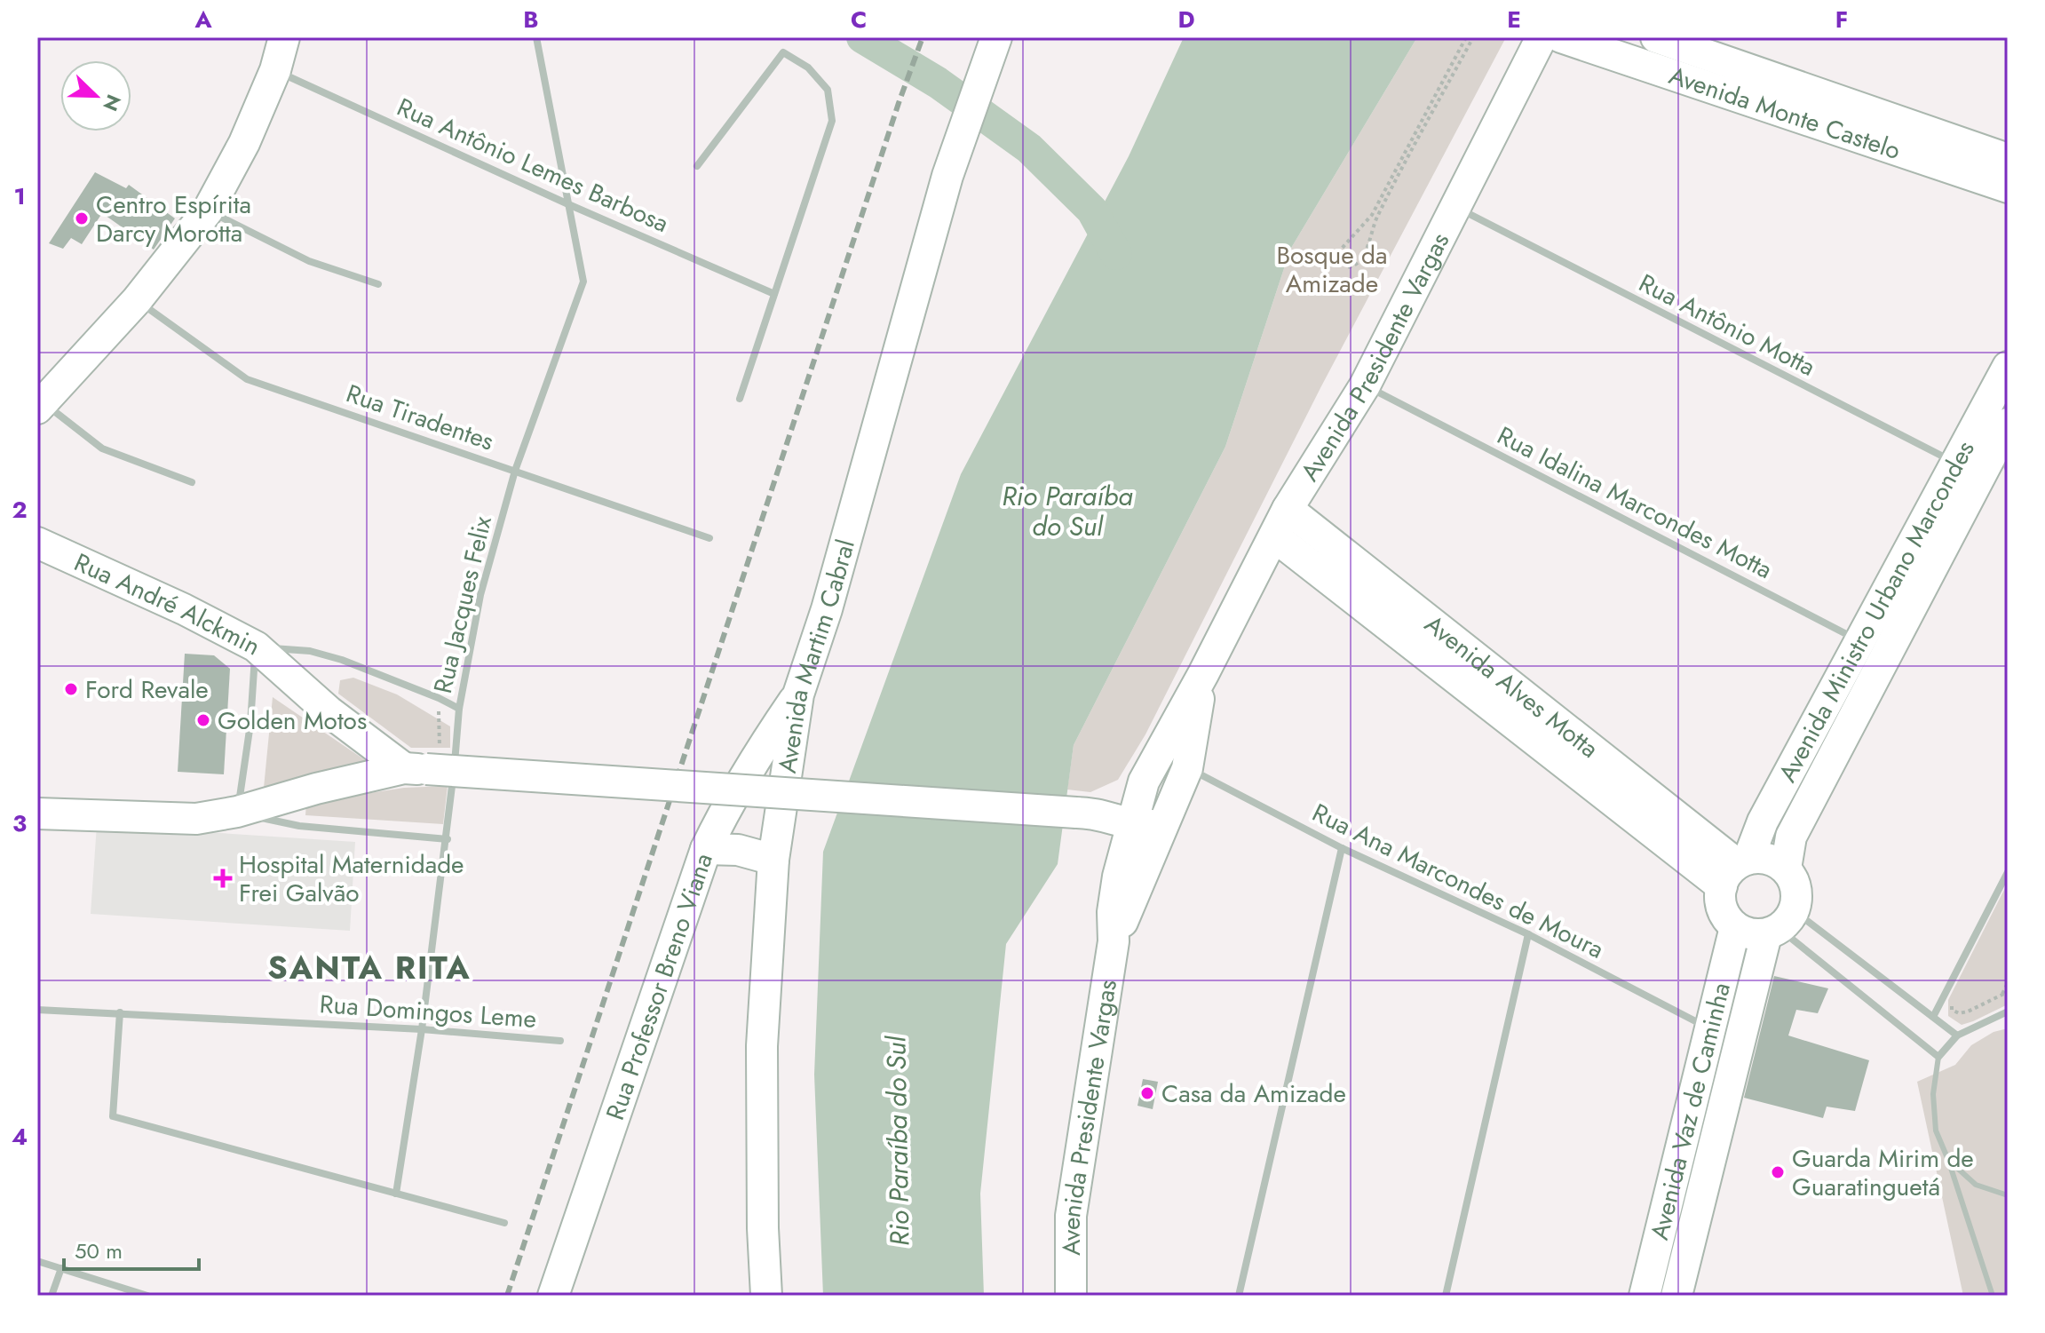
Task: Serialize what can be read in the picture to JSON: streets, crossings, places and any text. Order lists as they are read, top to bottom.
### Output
{
  "streets": {
    "street": [
      "Avenida Monte Castelo",
      "Rua Antônio Lemes Barbosa",
      "Rua Antônio Motta",
      "Avenida Presidente Vargas",
      "Rua Tiradentes",
      "Rua Idalina Marcondes Motta",
      "Rua André Alckmin",
      "Rua Jacques Felix",
      "Avenida Ministro Urbano Marcondes",
      "Avenida Martim Cabral",
      "Avenida Alves Motta",
      "Rua Ana Marcondes de Moura",
      "Rua Professor Breno Viana",
      "Rua Domingos Leme",
      "Avenida Vaz de Caminha"
    ]
  },
  "crossings": [
    ["Rua Antônio Lemes Barbosa", "Rua Jacques Felix"],
    ["Rua Antônio Motta", "Avenida Presidente Vargas"],
    ["Rua Antônio Motta", "Avenida Ministro Urbano Marcondes"],
    ["Avenida Presidente Vargas", "Rua Idalina Marcondes Motta"],
    ["Avenida Presidente Vargas", "Avenida Alves Motta"],
    ["Avenida Presidente Vargas", "Rua Ana Marcondes de Moura"],
    ["Rua Tiradentes", "Rua Jacques Felix"],
    ["Rua Idalina Marcondes Motta", "Avenida Ministro Urbano Marcondes"],
    ["Rua André Alckmin", "Rua Jacques Felix"],
    ["Rua Jacques Felix", "Rua Domingos Leme"],
    ["Avenida Ministro Urbano Marcondes", "Avenida Alves Motta"],
    ["Avenida Ministro Urbano Marcondes", "Avenida Vaz de Caminha"],
    ["Avenida Martim Cabral", "Rua Professor Breno Viana"],
    ["Avenida Alves Motta", "Avenida Vaz de Caminha"],
    ["Rua Ana Marcondes de Moura", "Avenida Vaz de Caminha"]
  ],
  "districts": ["SANTA RITA"],
  "water": ["Rio Paraíba do Sul"],
  "parks": ["Bosque da Amizade"],
  "places": {
    "other": [
      "Centro Espírita Darcy Morotta",
      "Ford Revale",
      "Golden Motos",
      "Casa da Amizade",
      "Guarda Mirim de Guaratinguetá"
    ],
    "health": ["Hospital Maternidade Frei Galvão"]
  },
  "scale_bar": "50 m",
  "north": "bottom right",
  "grid": {
    "columns": [
      "A",
      "B",
      "C",
      "D",
      "E",
      "F"
    ],
    "rows": [
      "1",
      "2",
      "3",
      "4"
    ]
  }
}
